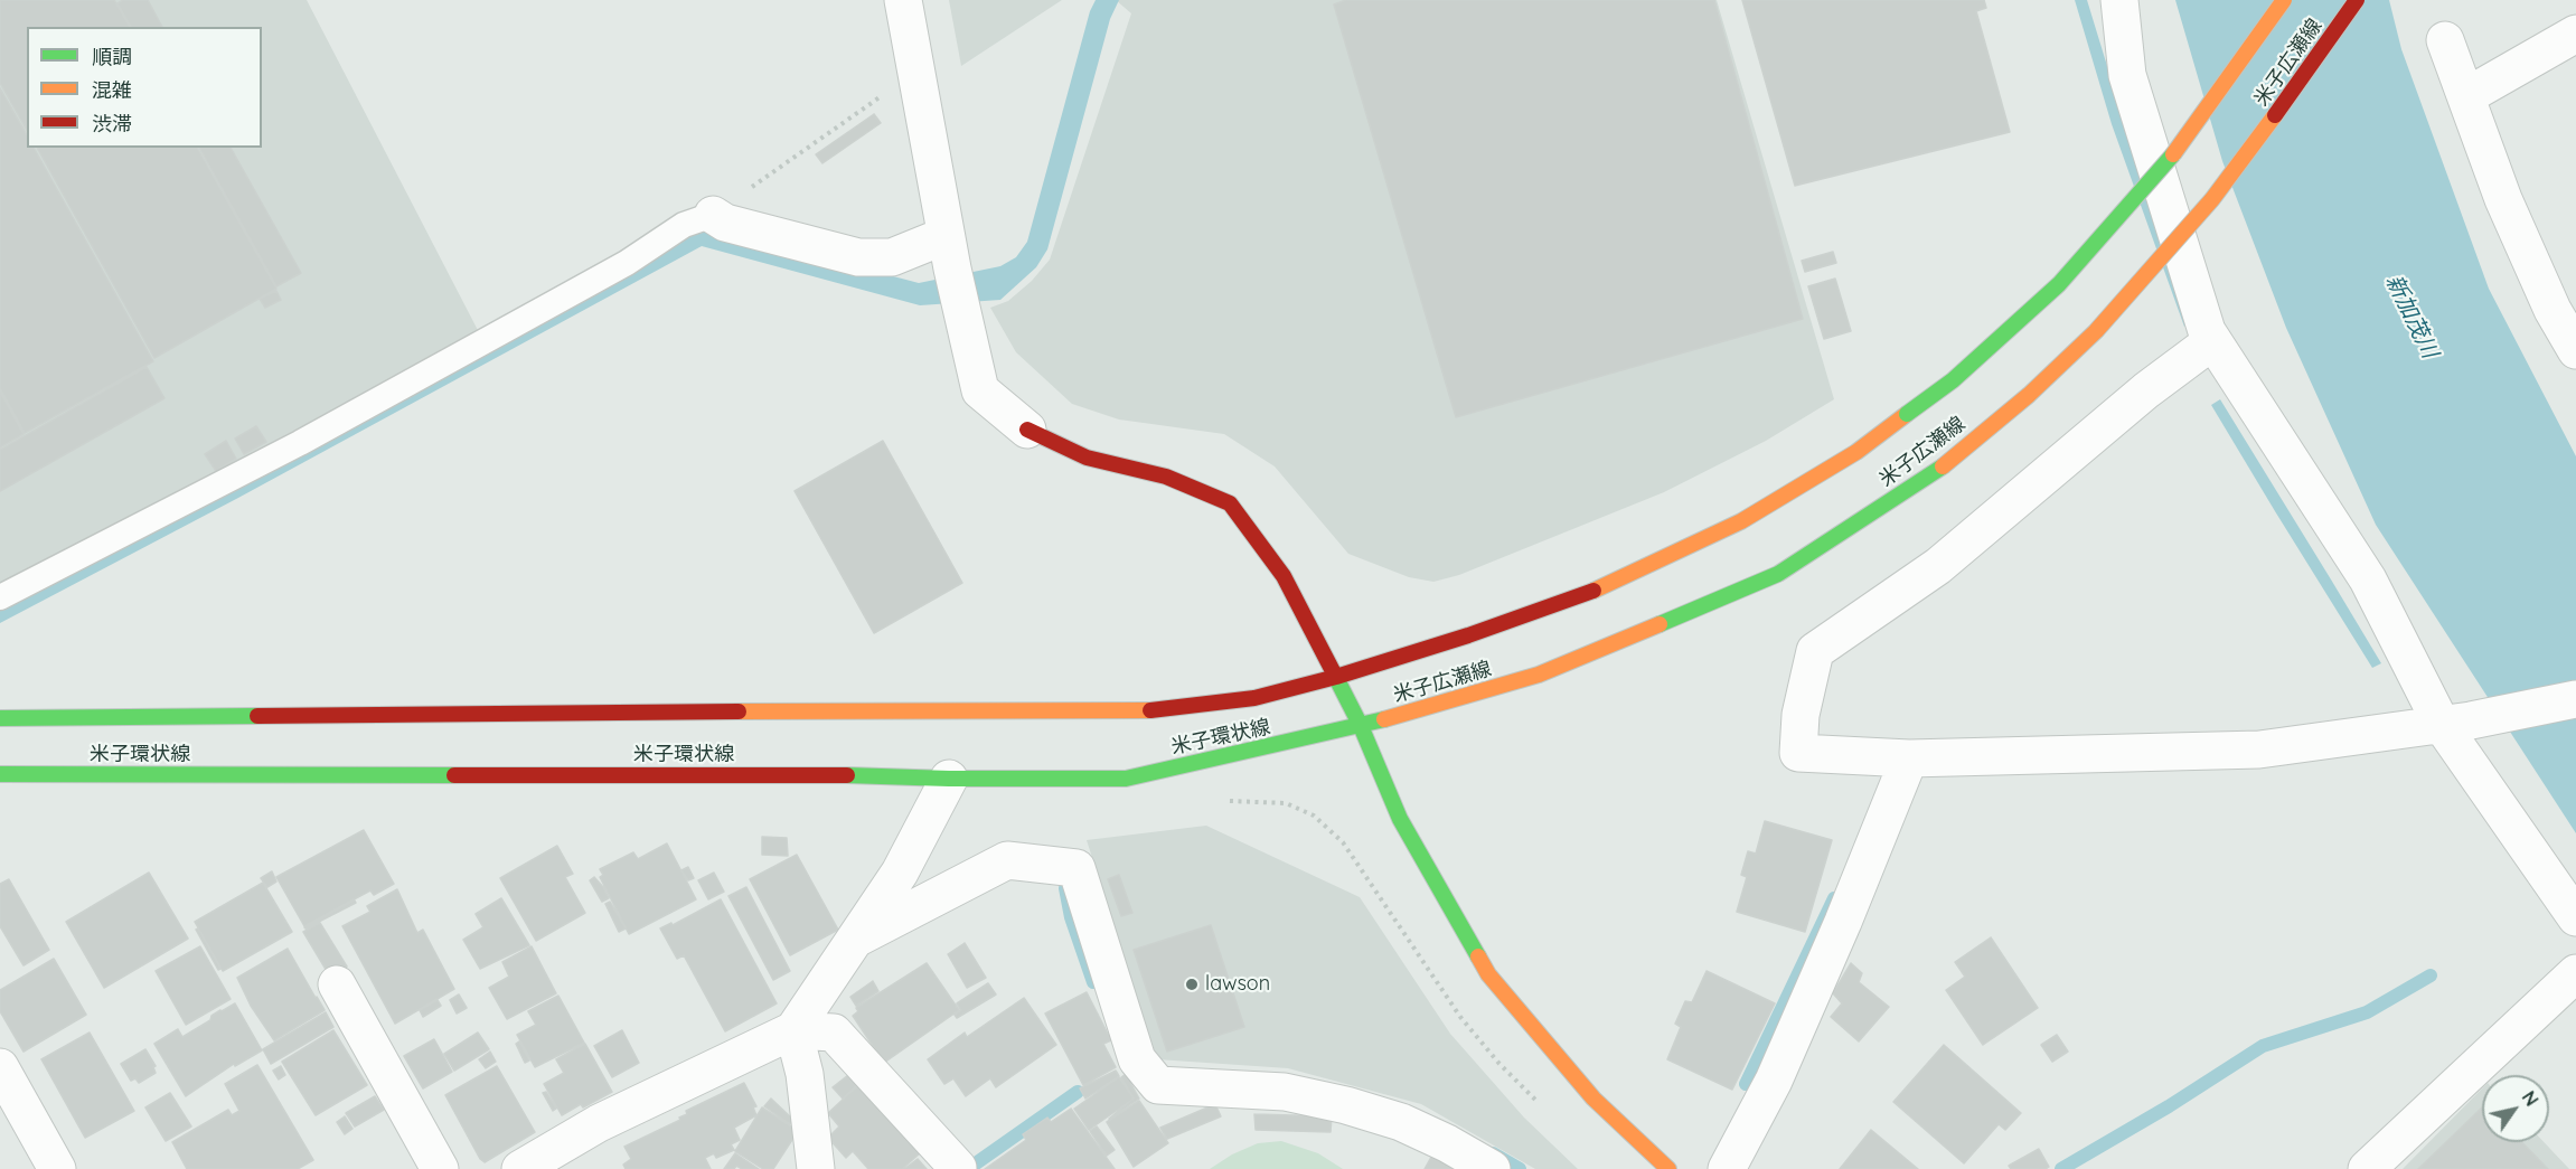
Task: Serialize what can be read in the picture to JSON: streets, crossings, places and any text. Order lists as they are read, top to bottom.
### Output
{
  "streets": {
    "main road": ["米子広瀬線", "米子環状線"]
  },
  "crossings": [
    ["米子広瀬線", "米子環状線"]
  ],
  "water": ["新加茂川"],
  "places": ["lawson"],
  "legend": ["順調", "混雑", "渋滞"],
  "north": "top right"
}
